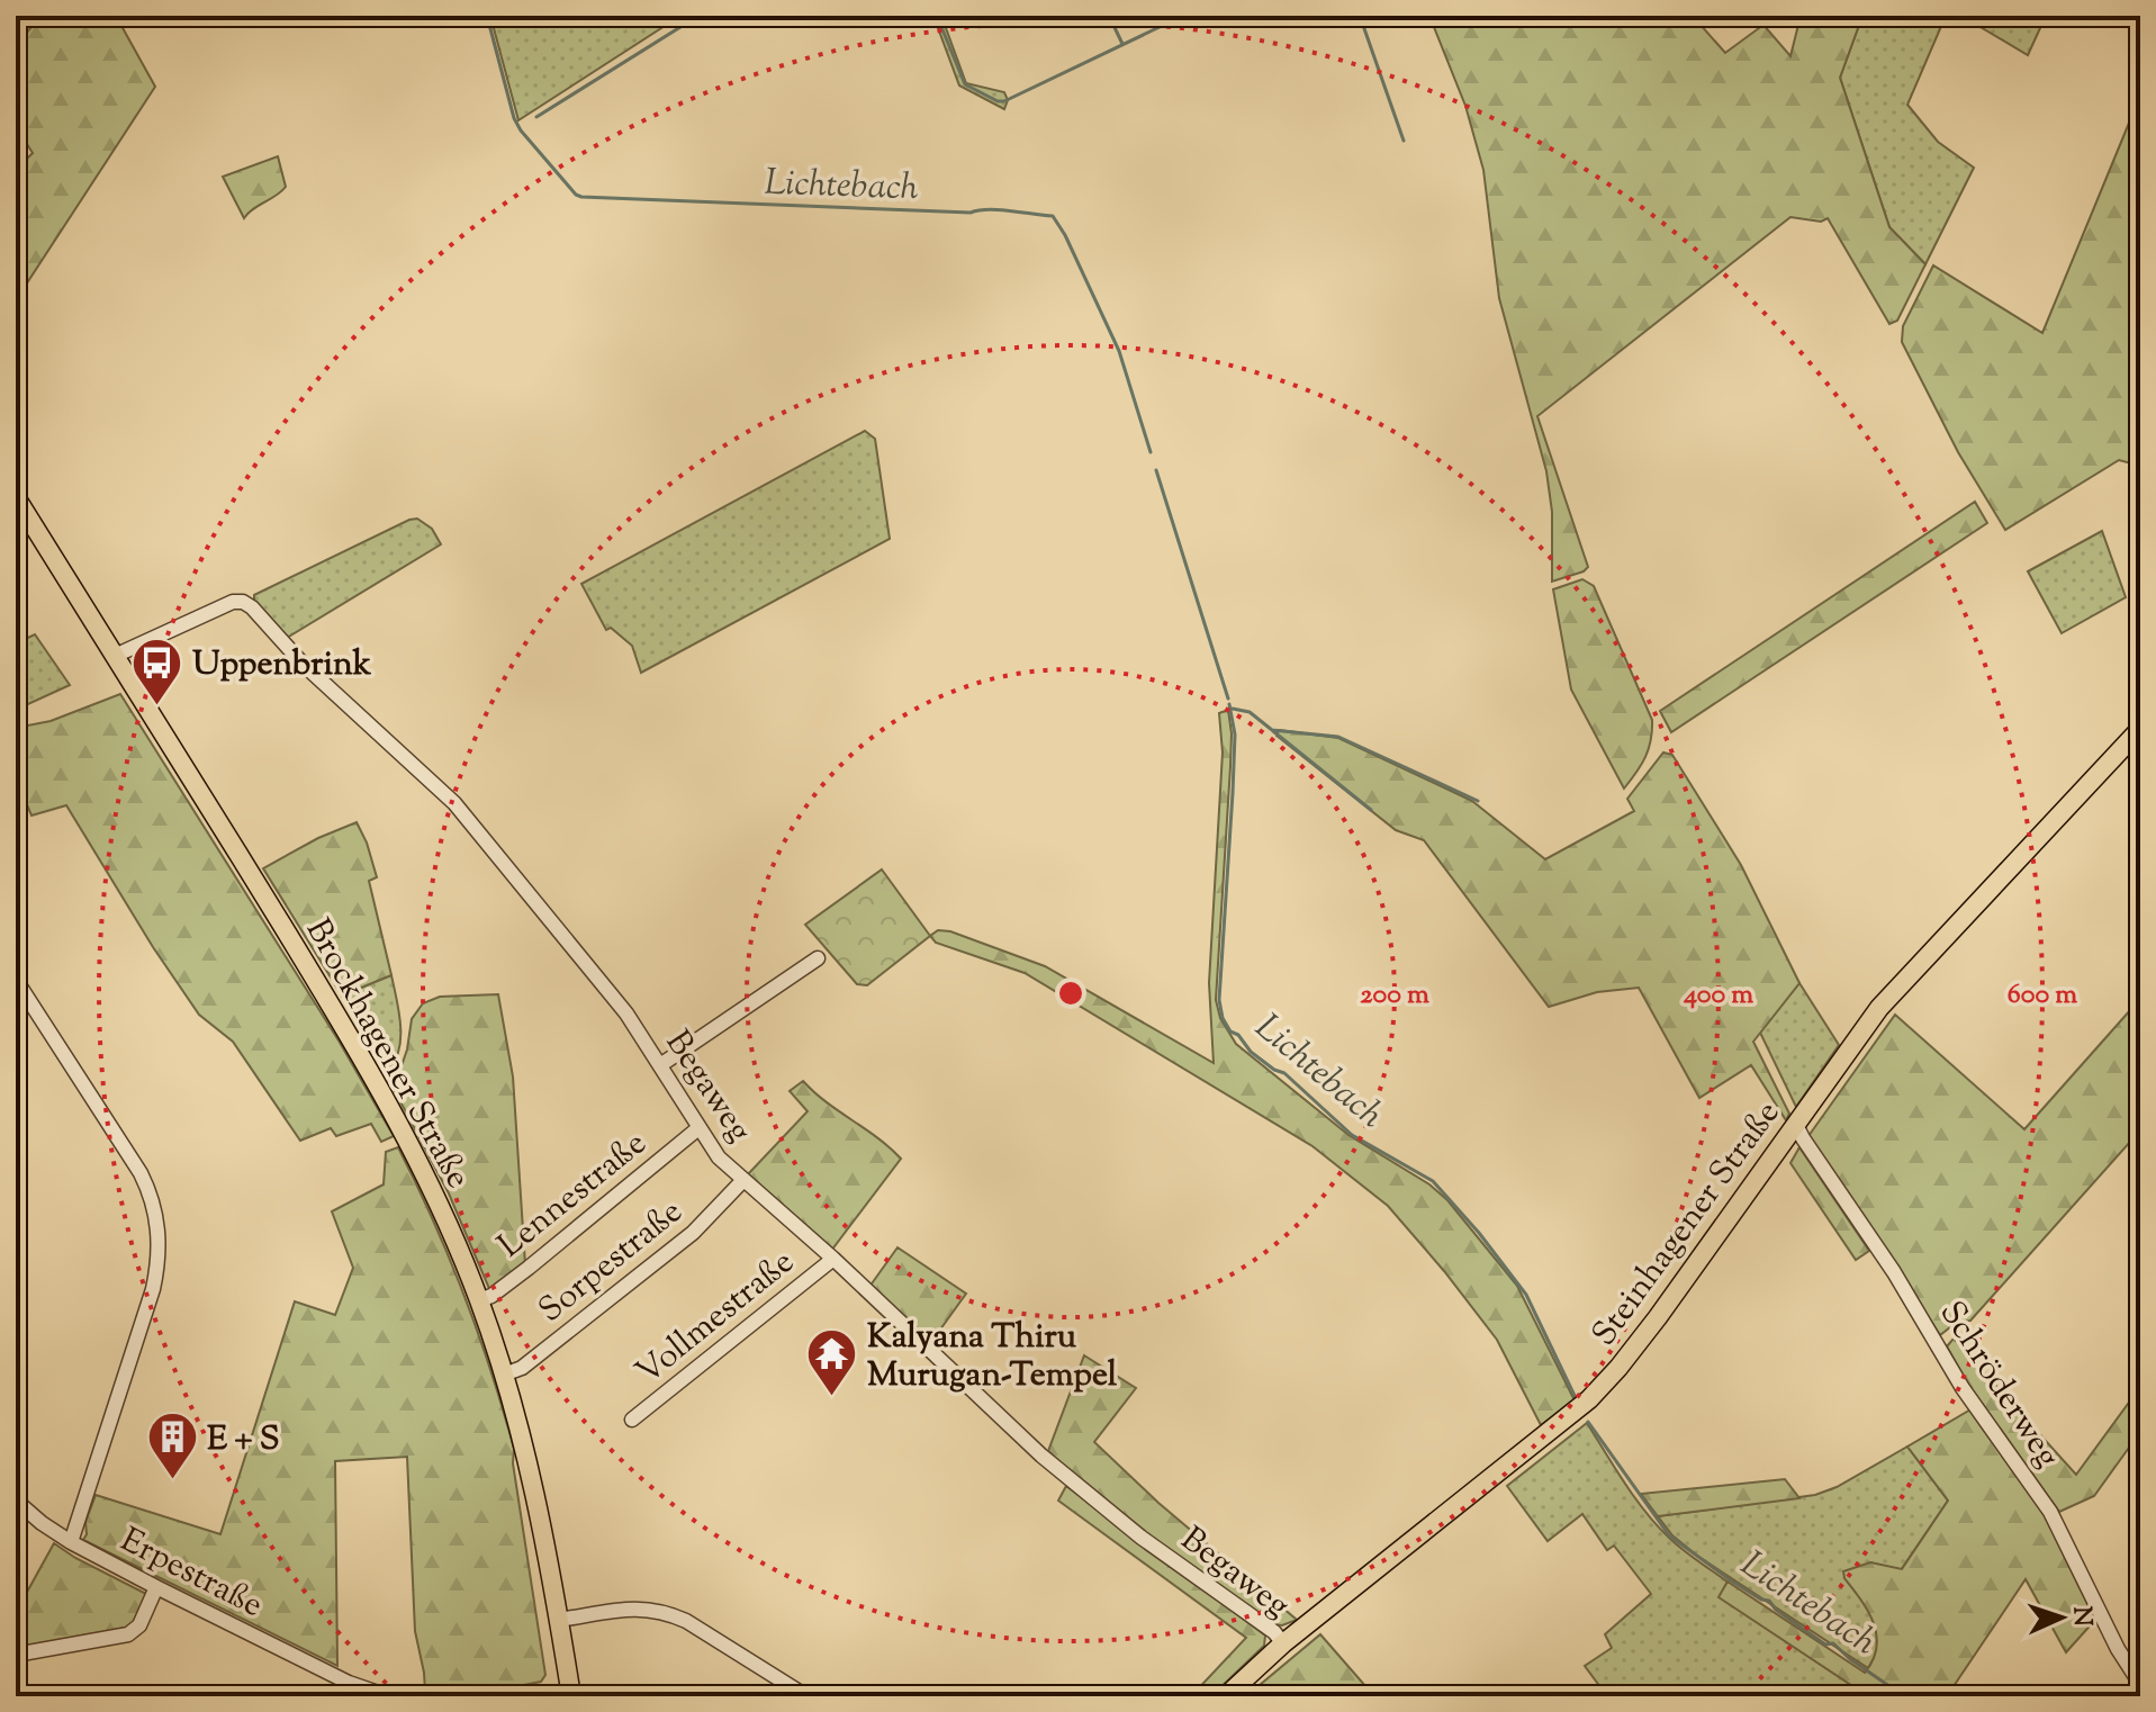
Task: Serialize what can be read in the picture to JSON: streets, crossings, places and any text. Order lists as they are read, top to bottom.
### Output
{
  "streets": {
    "main road": ["Brockhagener Straße", "Steinhagener Straße"],
    "street": [
      "Begaweg",
      "Lennestraße",
      "Sorpestraße",
      "Vollmestraße",
      "Schröderweg",
      "Erpestraße"
    ]
  },
  "crossings": [
    ["Brockhagener Straße", "Begaweg"],
    ["Brockhagener Straße", "Lennestraße"],
    ["Brockhagener Straße", "Sorpestraße"],
    ["Begaweg", "Lennestraße"],
    ["Begaweg", "Steinhagener Straße"],
    ["Begaweg", "Sorpestraße"],
    ["Begaweg", "Vollmestraße"],
    ["Steinhagener Straße", "Schröderweg"]
  ],
  "water": ["Lichtebach"],
  "places": {
    "bus stop": ["Uppenbrink"],
    "temple": ["Kalyana Thiru Murugan-Tempel"],
    "building": ["E + S"]
  },
  "north": "right",
  "rings": ["200 m", "400 m", "600 m"]
}
